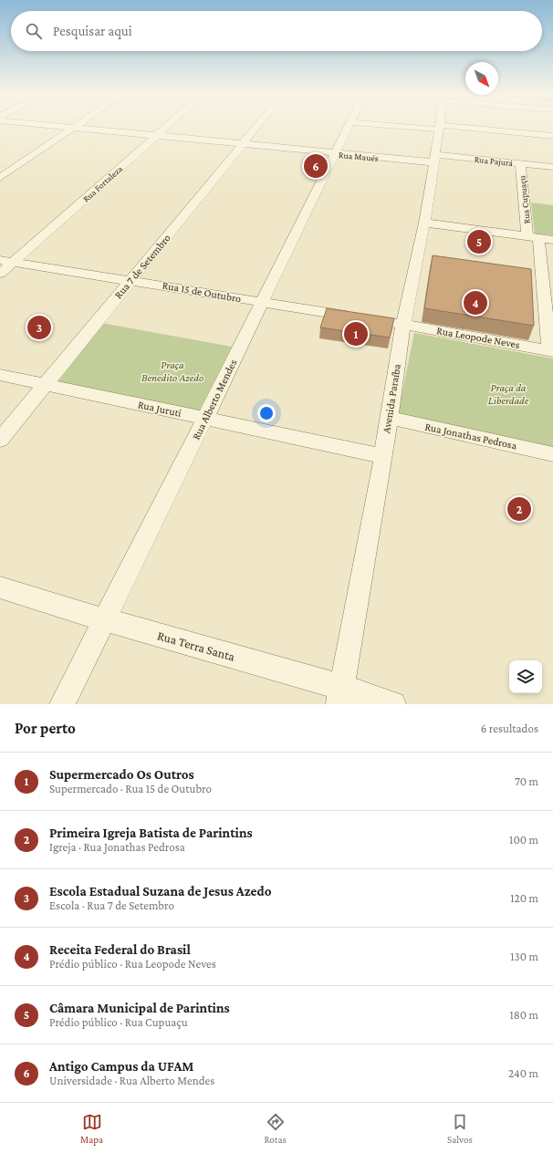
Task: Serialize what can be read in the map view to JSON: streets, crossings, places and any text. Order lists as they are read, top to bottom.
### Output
{
  "streets": {
    "street": [
      "Rua Maués",
      "Rua Pajurá",
      "Rua Fortaleza",
      "Rua Cupuaçu",
      "Rua 7 de Setembro",
      "Rua 15 de Outubro",
      "Rua Leopode Neves",
      "Avenida Paraíba",
      "Rua Alberto Mendes",
      "Rua Juruti",
      "Rua Jonathas Pedrosa",
      "Rua Terra Santa"
    ]
  },
  "crossings": [
    ["Rua Maués", "Rua Pajurá"],
    ["Rua Maués", "Rua Fortaleza"],
    ["Rua Maués", "Rua 7 de Setembro"],
    ["Rua Maués", "Avenida Paraíba"],
    ["Rua Maués", "Rua Alberto Mendes"],
    ["Rua Pajurá", "Rua Cupuaçu"],
    ["Rua Pajurá", "Avenida Paraíba"],
    ["Rua Fortaleza", "Rua 15 de Outubro"],
    ["Rua Cupuaçu", "Rua Leopode Neves"],
    ["Rua 7 de Setembro", "Rua 15 de Outubro"],
    ["Rua 7 de Setembro", "Rua Juruti"],
    ["Rua 15 de Outubro", "Rua Alberto Mendes"],
    ["Rua Leopode Neves", "Avenida Paraíba"],
    ["Avenida Paraíba", "Rua Juruti"],
    ["Avenida Paraíba", "Rua Jonathas Pedrosa"],
    ["Avenida Paraíba", "Rua Terra Santa"],
    ["Rua Alberto Mendes", "Rua Juruti"],
    ["Rua Alberto Mendes", "Rua Terra Santa"]
  ],
  "parks": ["Praça Benedito Azedo", "Praça da Liberdade"],
  "north": "bottom right",
  "page": {
    "search": "Pesquisar aqui",
    "pins": [
      "6",
      "5",
      "4",
      "3",
      "1",
      "2"
    ],
    "heading": ["Por perto", "6 resultados"],
    "list": [
      {
        "mark": "1",
        "name": "Supermercado Os Outros",
        "note": "Supermercado · Rua 15 de Outubro",
        "value": "70 m"
      },
      {
        "mark": "2",
        "name": "Primeira Igreja Batista de Parintins",
        "note": "Igreja · Rua Jonathas Pedrosa",
        "value": "100 m"
      },
      {
        "mark": "3",
        "name": "Escola Estadual Suzana de Jesus Azedo",
        "note": "Escola · Rua 7 de Setembro",
        "value": "120 m"
      },
      {
        "mark": "4",
        "name": "Receita Federal do Brasil",
        "note": "Prédio público · Rua Leopode Neves",
        "value": "130 m"
      },
      {
        "mark": "5",
        "name": "Câmara Municipal de Parintins",
        "note": "Prédio público · Rua Cupuaçu",
        "value": "180 m"
      },
      {
        "mark": "6",
        "name": "Antigo Campus da UFAM",
        "note": "Universidade · Rua Alberto Mendes",
        "value": "240 m"
      }
    ],
    "nav": ["Mapa", "Rotas", "Salvos"]
  }
}
